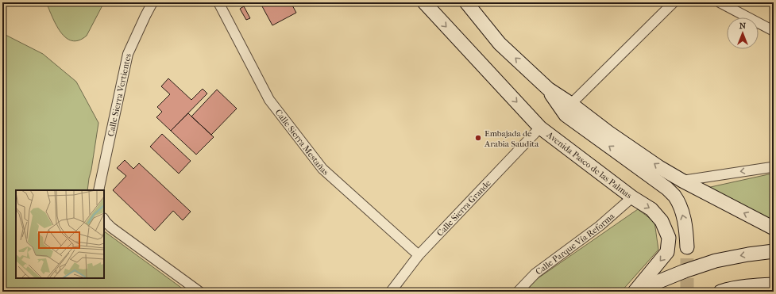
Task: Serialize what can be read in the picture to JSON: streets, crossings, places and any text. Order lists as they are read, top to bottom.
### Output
{
  "streets": {
    "main road": ["Avenida Paseo de las Palmas"],
    "street": [
      "Calle Sierra Vertientes",
      "Calle Sierra Mestañas",
      "Calle Sierra Grande",
      "Calle Parque Vía Reforma"
    ]
  },
  "crossings": [
    ["Calle Sierra Mestañas", "Calle Sierra Grande"],
    ["Avenida Paseo de las Palmas", "Calle Sierra Grande"],
    ["Avenida Paseo de las Palmas", "Calle Parque Vía Reforma"]
  ],
  "places": ["Embajada de Arabia Saudita"],
  "north": "top"
}
